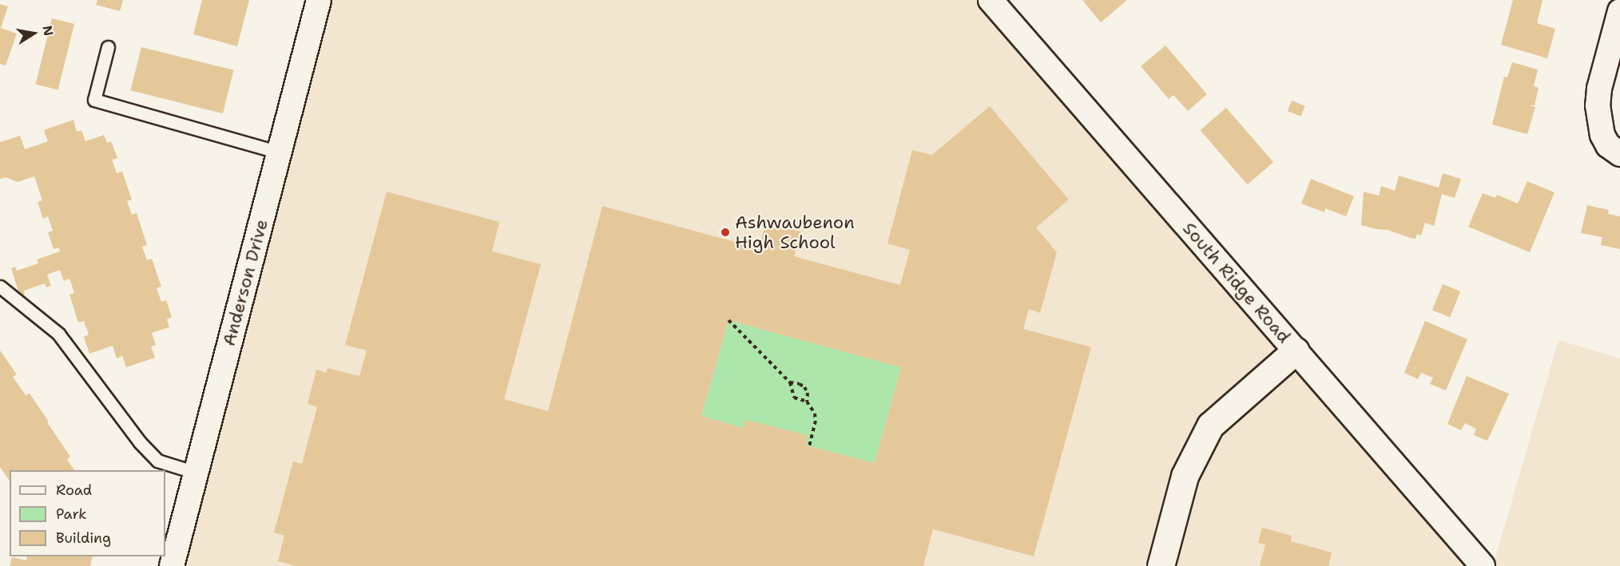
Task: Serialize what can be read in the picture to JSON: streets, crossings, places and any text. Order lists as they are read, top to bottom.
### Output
{
  "streets": {
    "street": ["Anderson Drive", "South Ridge Road"]
  },
  "places": ["Ashwaubenon High School"],
  "legend": ["Road", "Park", "Building"],
  "north": "right"
}
